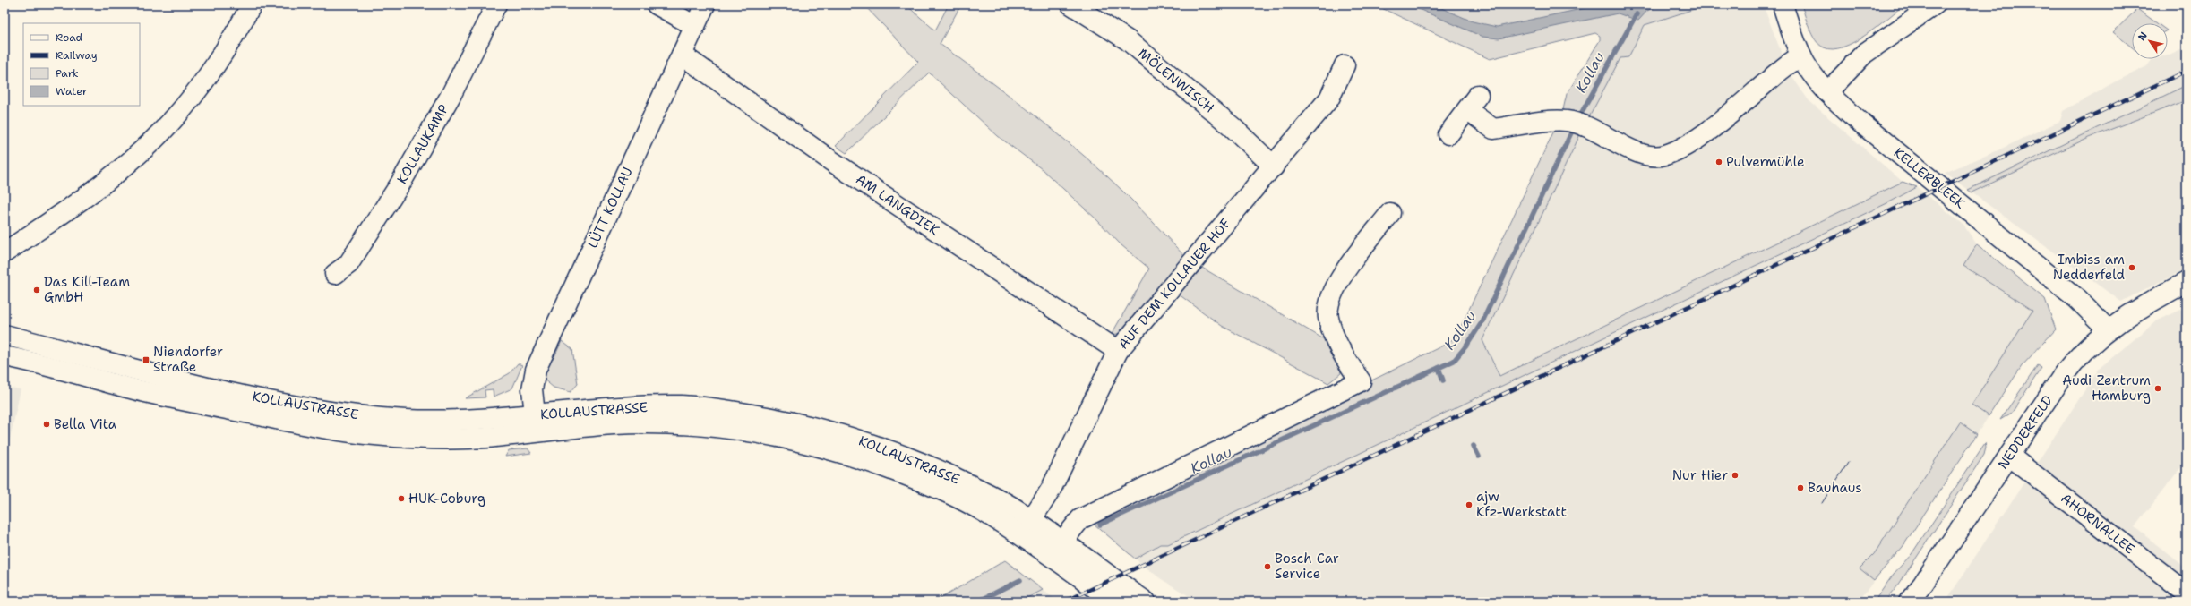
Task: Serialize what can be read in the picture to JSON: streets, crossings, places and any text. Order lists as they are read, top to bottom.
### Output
{
  "streets": {
    "street": [
      "MÖLENWISCH",
      "KOLLAUKAMP",
      "KELLERBLEEK",
      "AM LANGDIEK",
      "LÜTT KOLLAU",
      "AUF DEM KOLLAUER HOF",
      "KOLLAUSTRASSE",
      "NEDDERFELD",
      "AHORNALLEE"
    ]
  },
  "crossings": [
    ["MÖLENWISCH", "AUF DEM KOLLAUER HOF"],
    ["KELLERBLEEK", "NEDDERFELD"],
    ["AM LANGDIEK", "LÜTT KOLLAU"],
    ["AM LANGDIEK", "AUF DEM KOLLAUER HOF"],
    ["LÜTT KOLLAU", "KOLLAUSTRASSE"],
    ["AUF DEM KOLLAUER HOF", "KOLLAUSTRASSE"],
    ["NEDDERFELD", "AHORNALLEE"]
  ],
  "water": ["Kollau"],
  "places": {
    "other": [
      "Pulvermühle",
      "Imbiss am Nedderfeld",
      "Das Kill-Team GmbH",
      "Audi Zentrum Hamburg",
      "Bella Vita",
      "Nur Hier",
      "Bauhaus",
      "HUK-Coburg",
      "ajw Kfz-Werkstatt",
      "Bosch Car Service"
    ],
    "transit": ["Niendorfer Straße"]
  },
  "legend": [
    "Road",
    "Railway",
    "Park",
    "Water"
  ],
  "north": "top left"
}
